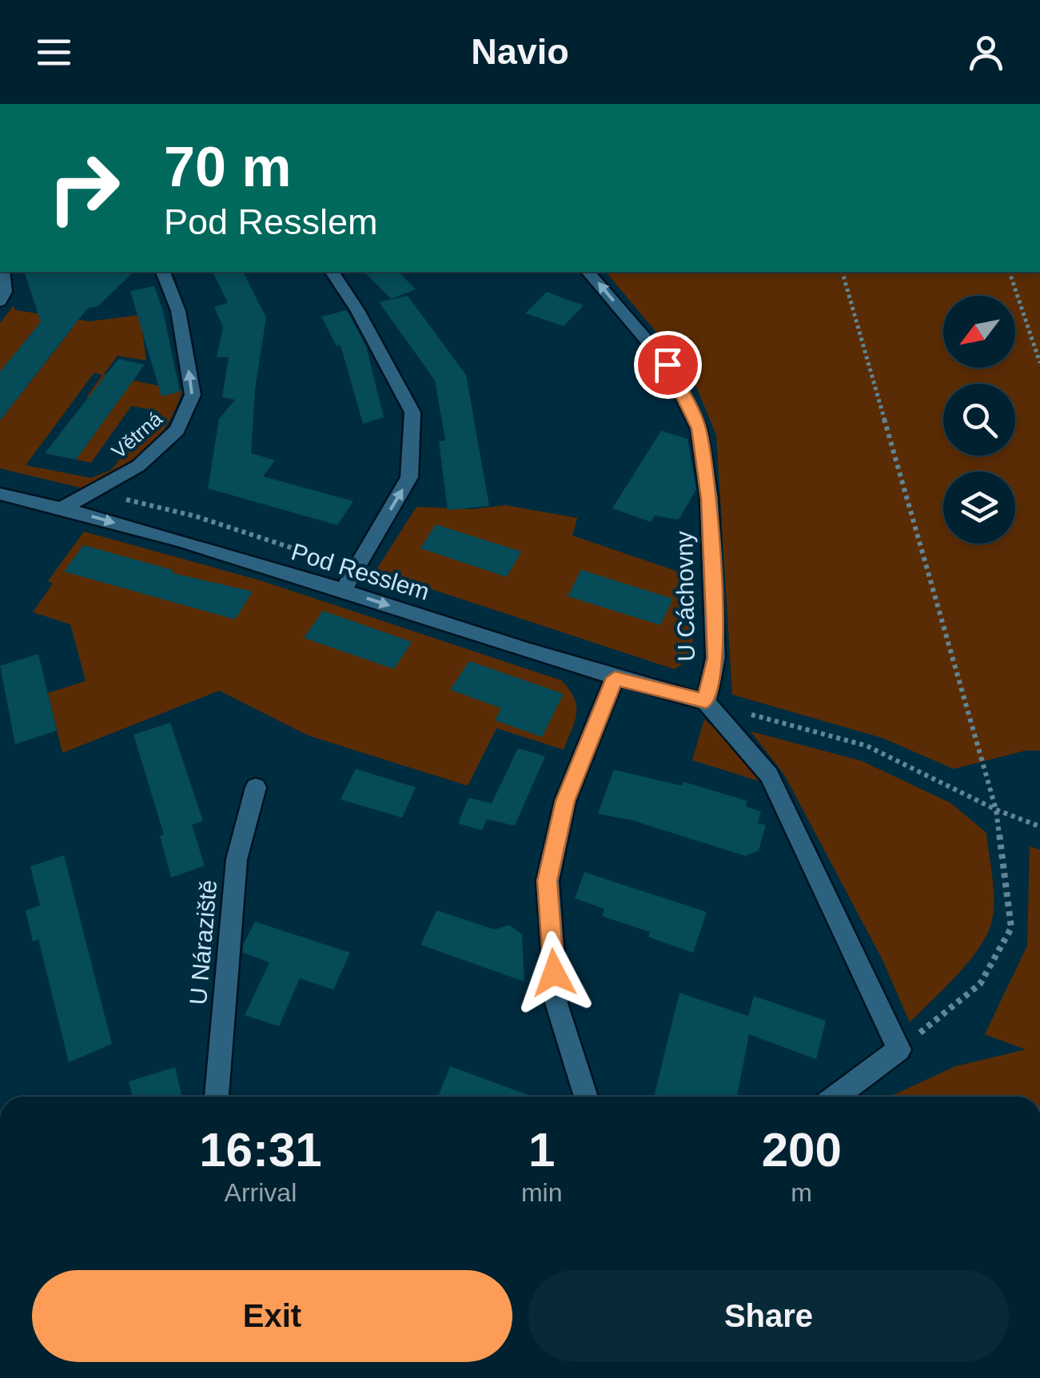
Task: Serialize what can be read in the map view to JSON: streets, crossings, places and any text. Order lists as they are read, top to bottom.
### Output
{
  "streets": {
    "street": [
      "Větrná",
      "Pod Resslem",
      "U Cáchovny",
      "U Náraziště"
    ]
  },
  "crossings": [
    ["Větrná", "Pod Resslem"],
    ["Pod Resslem", "U Cáchovny"]
  ],
  "one_way": ["Větrná", "Pod Resslem", "U Cáchovny"],
  "north": "bottom left",
  "page": {
    "header": "Navio",
    "turn": ["70 m", "Pod Resslem"],
    "eta": [
      "16:31",
      "Arrival",
      "1",
      "min",
      "200",
      "m"
    ],
    "buttons": ["Exit", "Share"]
  }
}
